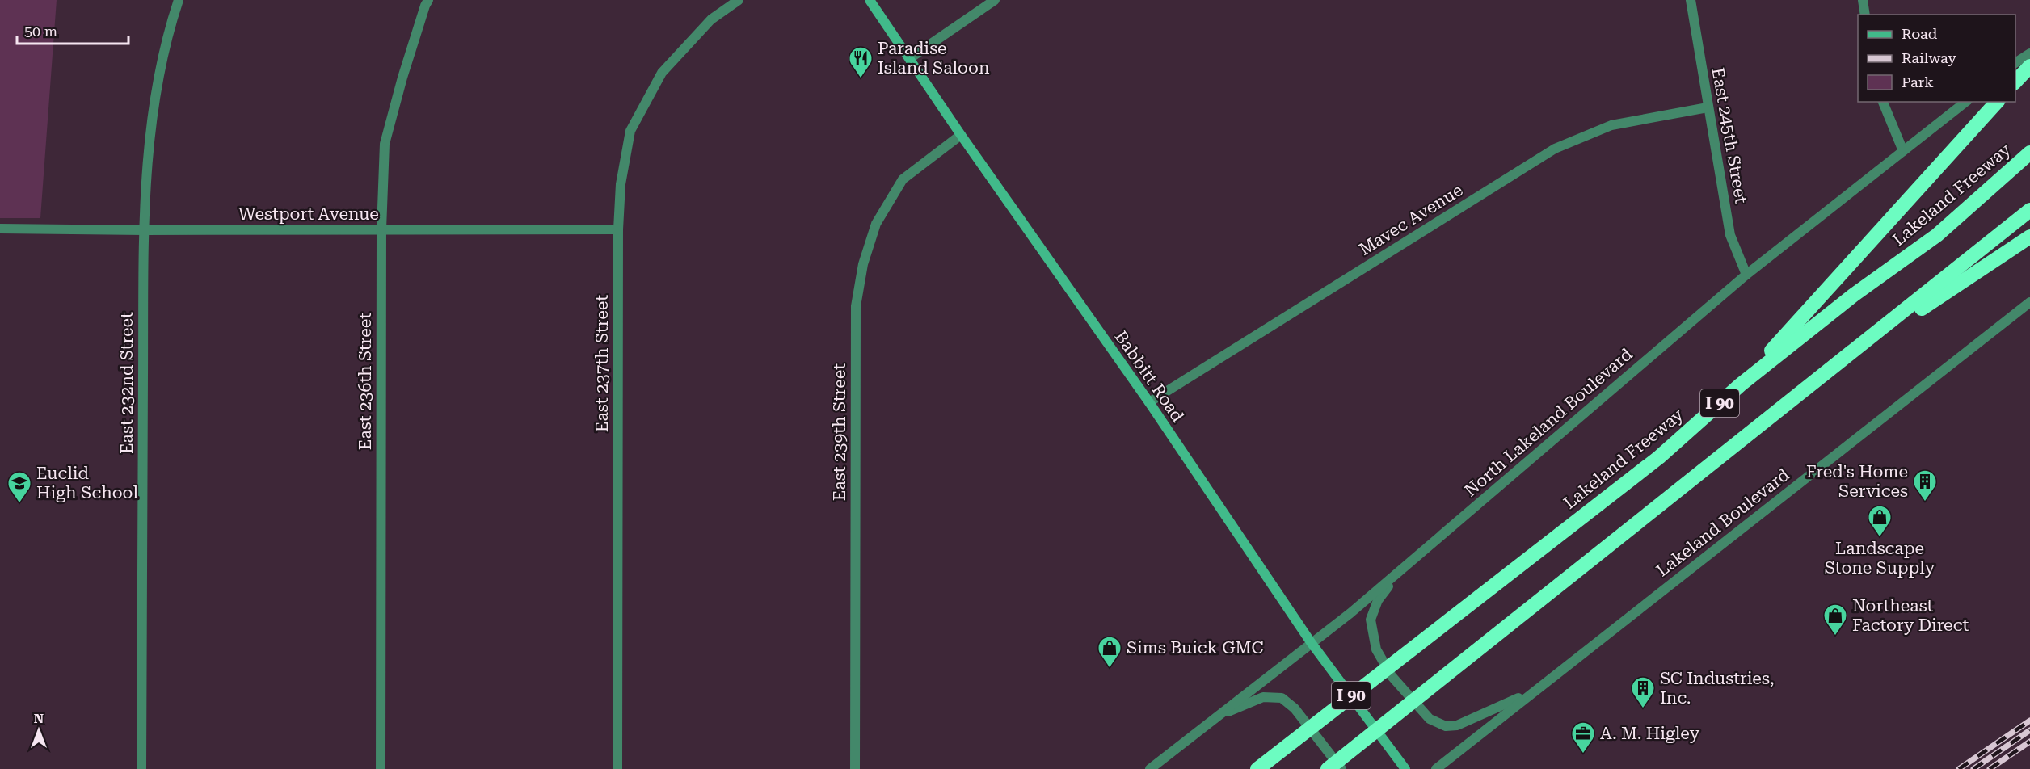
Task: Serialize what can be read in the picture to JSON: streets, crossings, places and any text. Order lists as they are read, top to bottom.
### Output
{
  "streets": {
    "highway": ["Lakeland Freeway", "I 90"],
    "main road": ["Babbitt Road"],
    "street": [
      "East 245th Street",
      "Westport Avenue",
      "Mavec Avenue",
      "East 237th Street",
      "East 236th Street",
      "East 232nd Street",
      "North Lakeland Boulevard",
      "East 239th Street",
      "Lakeland Boulevard"
    ]
  },
  "crossings": [
    ["East 245th Street", "Mavec Avenue"],
    ["East 245th Street", "North Lakeland Boulevard"],
    ["Westport Avenue", "East 237th Street"],
    ["Westport Avenue", "East 236th Street"],
    ["Westport Avenue", "East 232nd Street"],
    ["Mavec Avenue", "Babbitt Road"],
    ["Babbitt Road", "North Lakeland Boulevard"],
    ["Babbitt Road", "East 239th Street"]
  ],
  "places": {
    "restaurant": ["Paradise Island Saloon"],
    "building": ["Fred's Home Services", "SC Industries, Inc."],
    "school or university": ["Euclid High School"],
    "shop": ["Landscape Stone Supply", "Northeast Factory Direct", "Sims Buick GMC"],
    "office": ["A. M. Higley"]
  },
  "legend": ["Road", "Railway", "Park"],
  "scale_bar": "50 m",
  "north": "top"
}
